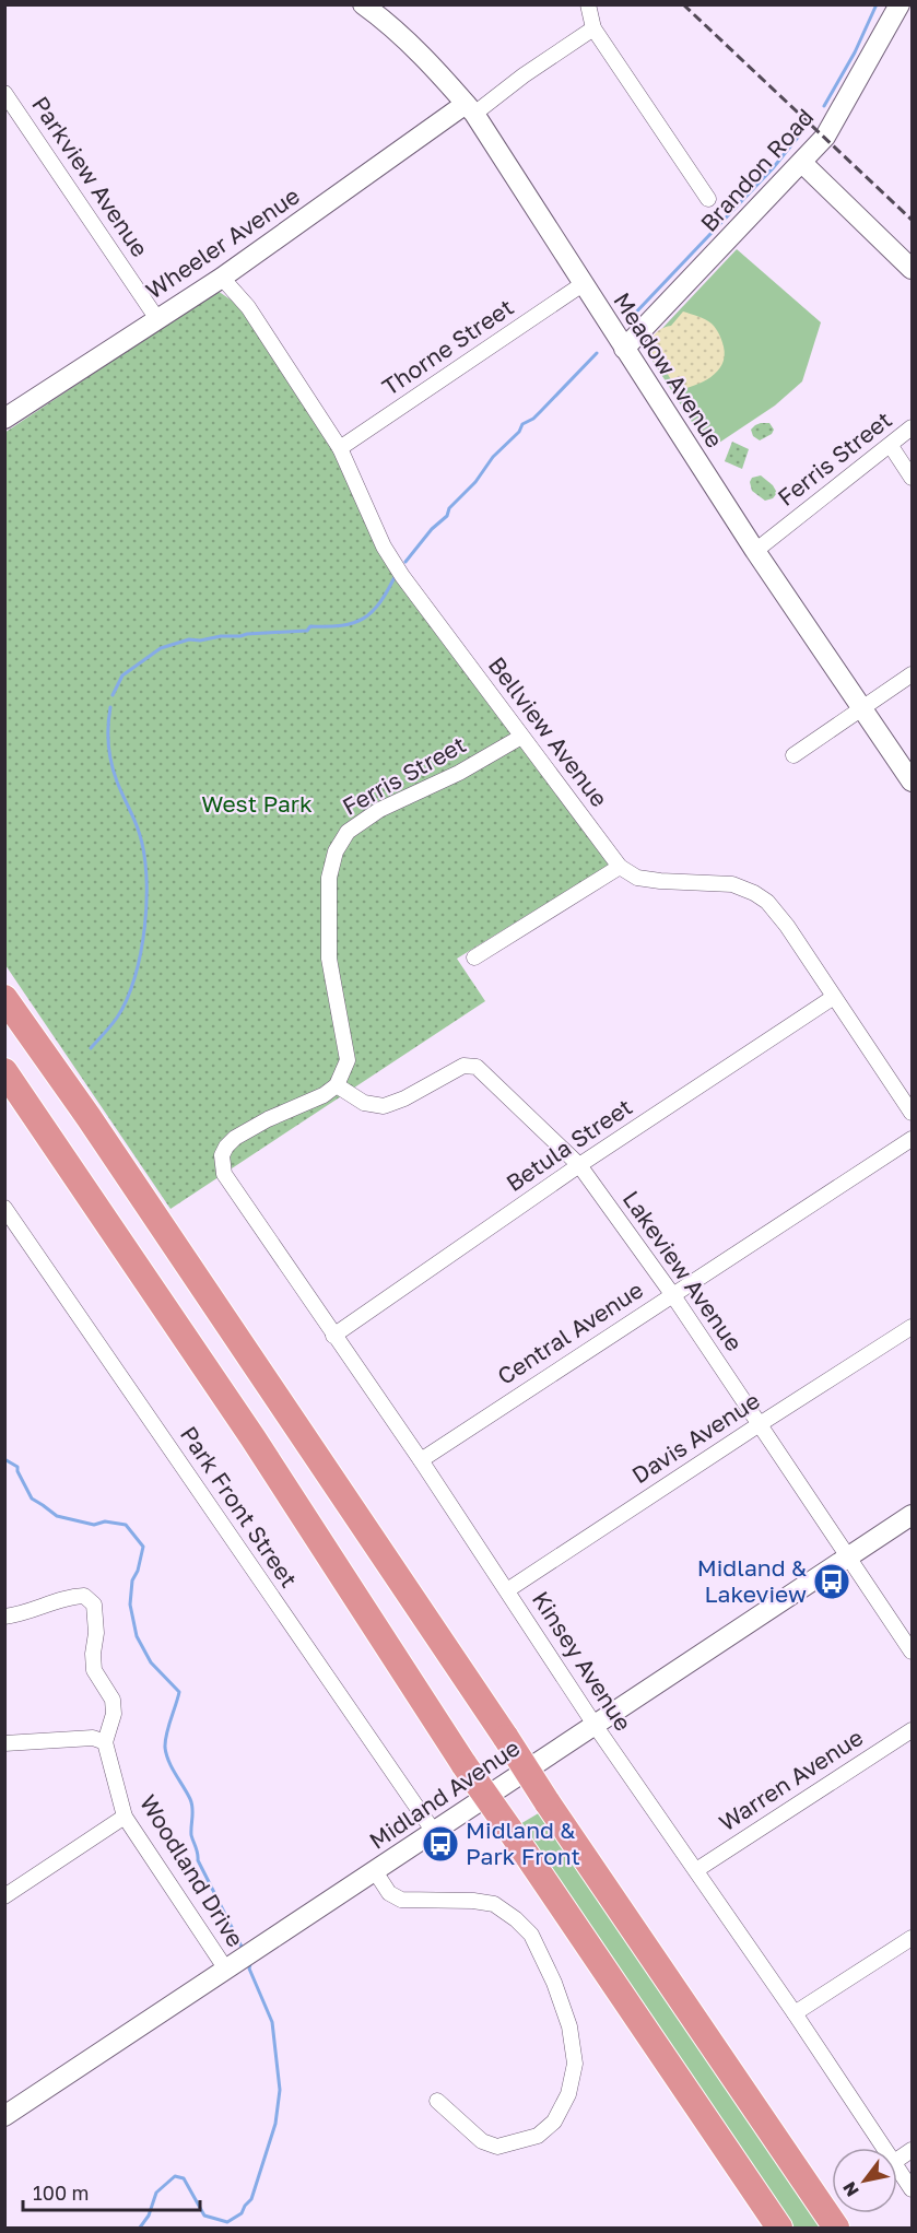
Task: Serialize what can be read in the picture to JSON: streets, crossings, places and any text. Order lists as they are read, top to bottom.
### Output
{
  "streets": {
    "street": [
      "Brandon Road",
      "Parkview Avenue",
      "Wheeler Avenue",
      "Thorne Street",
      "Meadow Avenue",
      "Ferris Street",
      "Bellview Avenue",
      "Betula Street",
      "Lakeview Avenue",
      "Central Avenue",
      "Davis Avenue",
      "Park Front Street",
      "Kinsey Avenue",
      "Warren Avenue",
      "Midland Avenue",
      "Woodland Drive"
    ]
  },
  "crossings": [
    ["Brandon Road", "Meadow Avenue"],
    ["Parkview Avenue", "Wheeler Avenue"],
    ["Wheeler Avenue", "Meadow Avenue"],
    ["Wheeler Avenue", "Bellview Avenue"],
    ["Thorne Street", "Meadow Avenue"],
    ["Thorne Street", "Bellview Avenue"],
    ["Meadow Avenue", "Ferris Street"],
    ["Ferris Street", "Bellview Avenue"],
    ["Ferris Street", "Lakeview Avenue"],
    ["Ferris Street", "Kinsey Avenue"],
    ["Bellview Avenue", "Betula Street"],
    ["Betula Street", "Lakeview Avenue"],
    ["Betula Street", "Kinsey Avenue"],
    ["Lakeview Avenue", "Central Avenue"],
    ["Lakeview Avenue", "Davis Avenue"],
    ["Lakeview Avenue", "Kinsey Avenue"],
    ["Lakeview Avenue", "Midland Avenue"],
    ["Central Avenue", "Kinsey Avenue"],
    ["Davis Avenue", "Kinsey Avenue"],
    ["Park Front Street", "Midland Avenue"],
    ["Kinsey Avenue", "Warren Avenue"],
    ["Kinsey Avenue", "Midland Avenue"],
    ["Midland Avenue", "Woodland Drive"]
  ],
  "parks": ["West Park"],
  "places": {
    "bus stop": ["Midland & Lakeview", "Midland & Park Front"]
  },
  "scale_bar": "100 m",
  "north": "bottom left"
}
